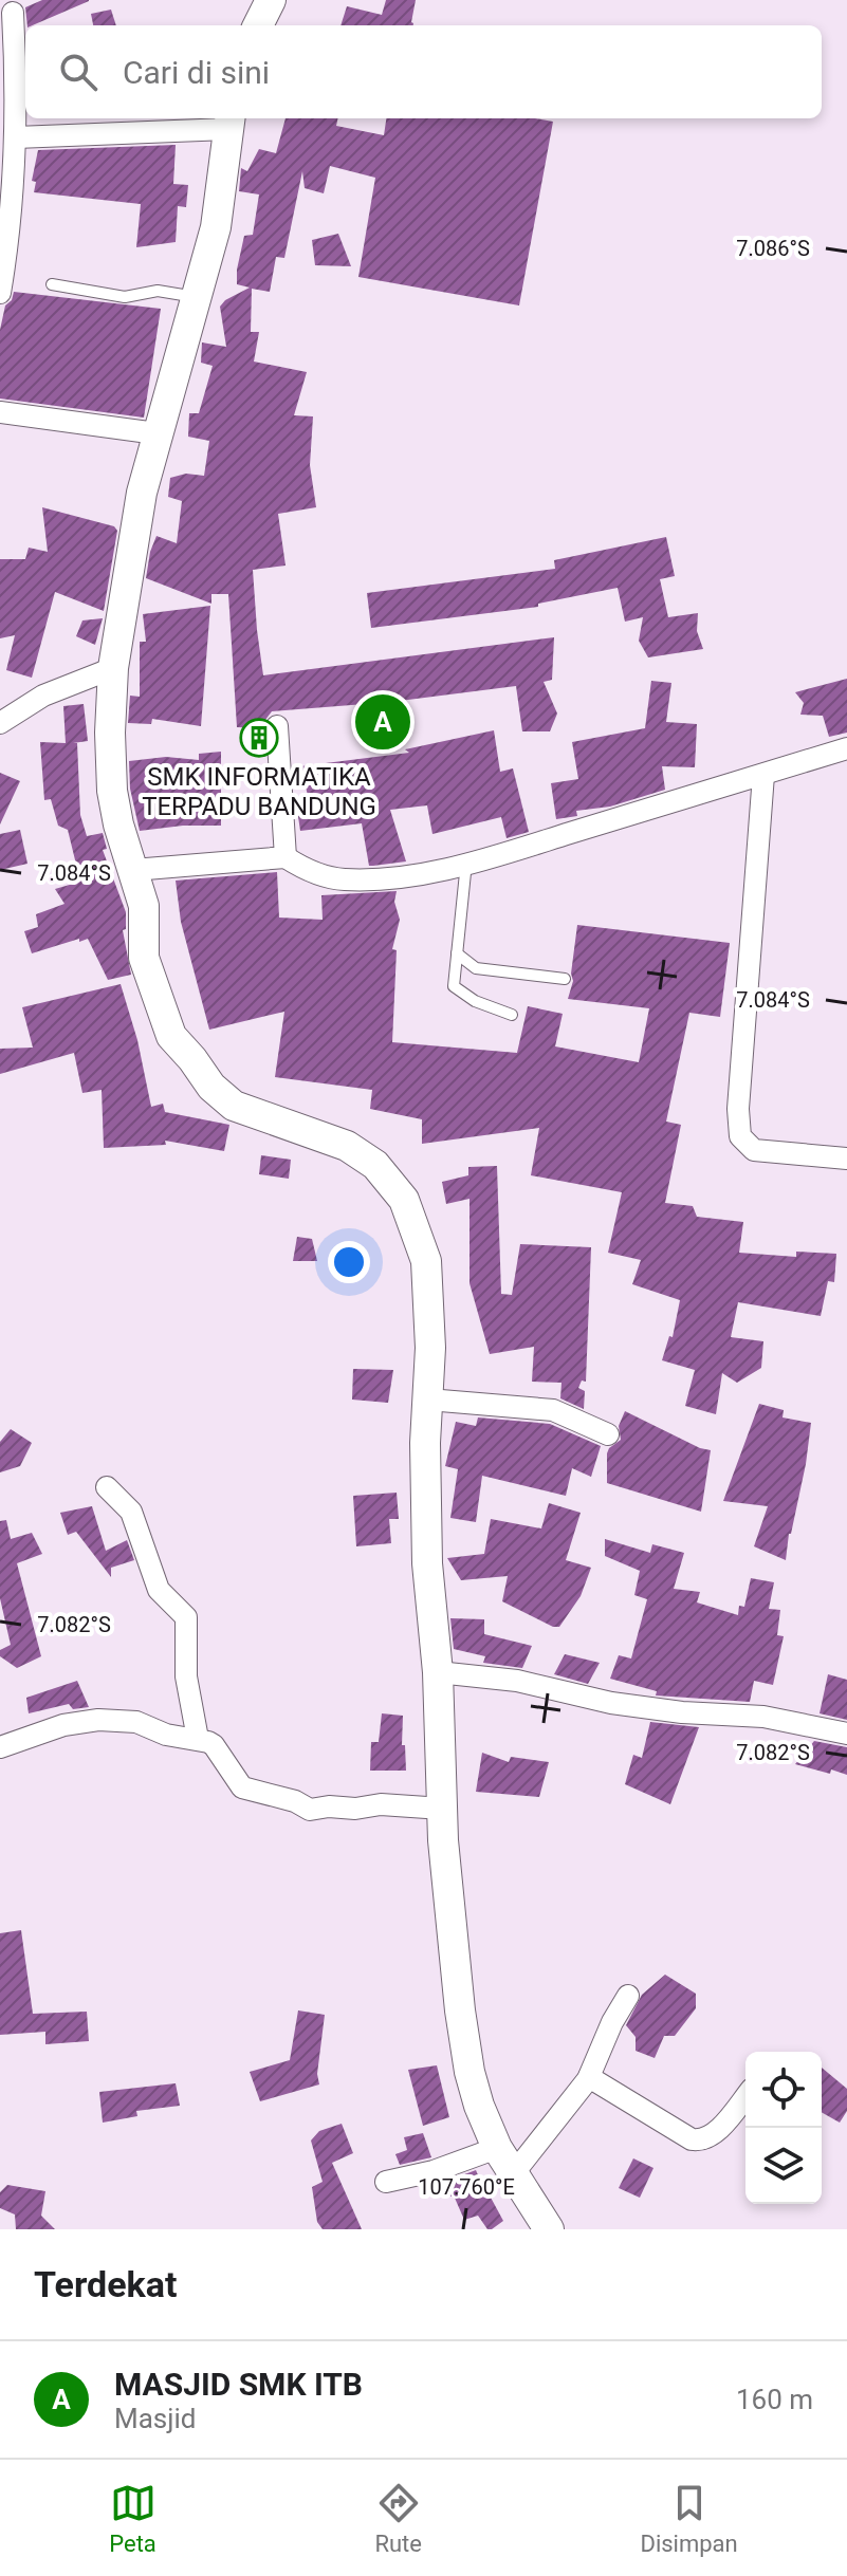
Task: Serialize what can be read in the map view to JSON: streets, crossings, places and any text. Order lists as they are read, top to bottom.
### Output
{
  "places": {
    "building": ["SMK INFORMATIKA TERPADU BANDUNG"]
  },
  "page": {
    "search": "Cari di sini",
    "pins": "A",
    "heading": "Terdekat",
    "list": [
      {
        "mark": "A",
        "name": "MASJID SMK ITB",
        "note": "Masjid",
        "value": "160 m"
      }
    ],
    "nav": ["Peta", "Rute", "Disimpan"]
  },
  "coordinates": [
    "7.086°S",
    "7.084°S",
    "7.082°S",
    "107.760°E"
  ]
}
